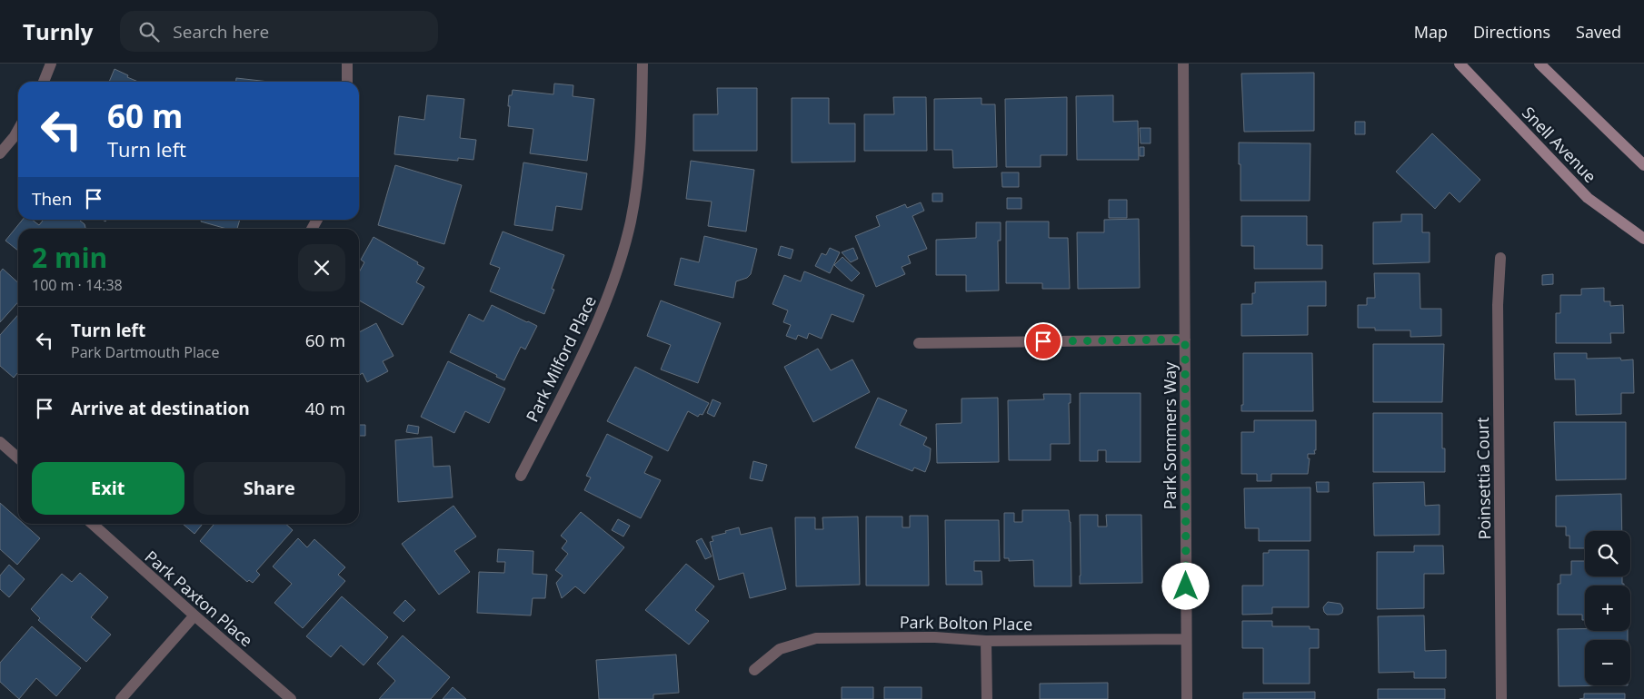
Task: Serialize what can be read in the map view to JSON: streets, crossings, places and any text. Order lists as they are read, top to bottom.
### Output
{
  "streets": {
    "main road": ["Snell Avenue"],
    "street": [
      "Park Milford Place",
      "Park Sommers Way",
      "Poinsettia Court",
      "Park Paxton Place",
      "Park Bolton Place"
    ]
  },
  "crossings": [
    ["Park Sommers Way", "Park Bolton Place"]
  ],
  "page": {
    "header": "Turnly",
    "search": "Search here",
    "nav": ["Map", "Directions", "Saved"],
    "turn": ["60 m", "Turn left"],
    "then": "Then",
    "heading": ["2 min", "100 m · 14:38"],
    "list": [
      {
        "name": "Turn left",
        "note": "Park Dartmouth Place",
        "value": "60 m"
      },
      {
        "name": "Arrive at destination",
        "value": "40 m"
      }
    ],
    "buttons": ["Exit", "Share"],
    "map_buttons": ["+", "−"]
  }
}
